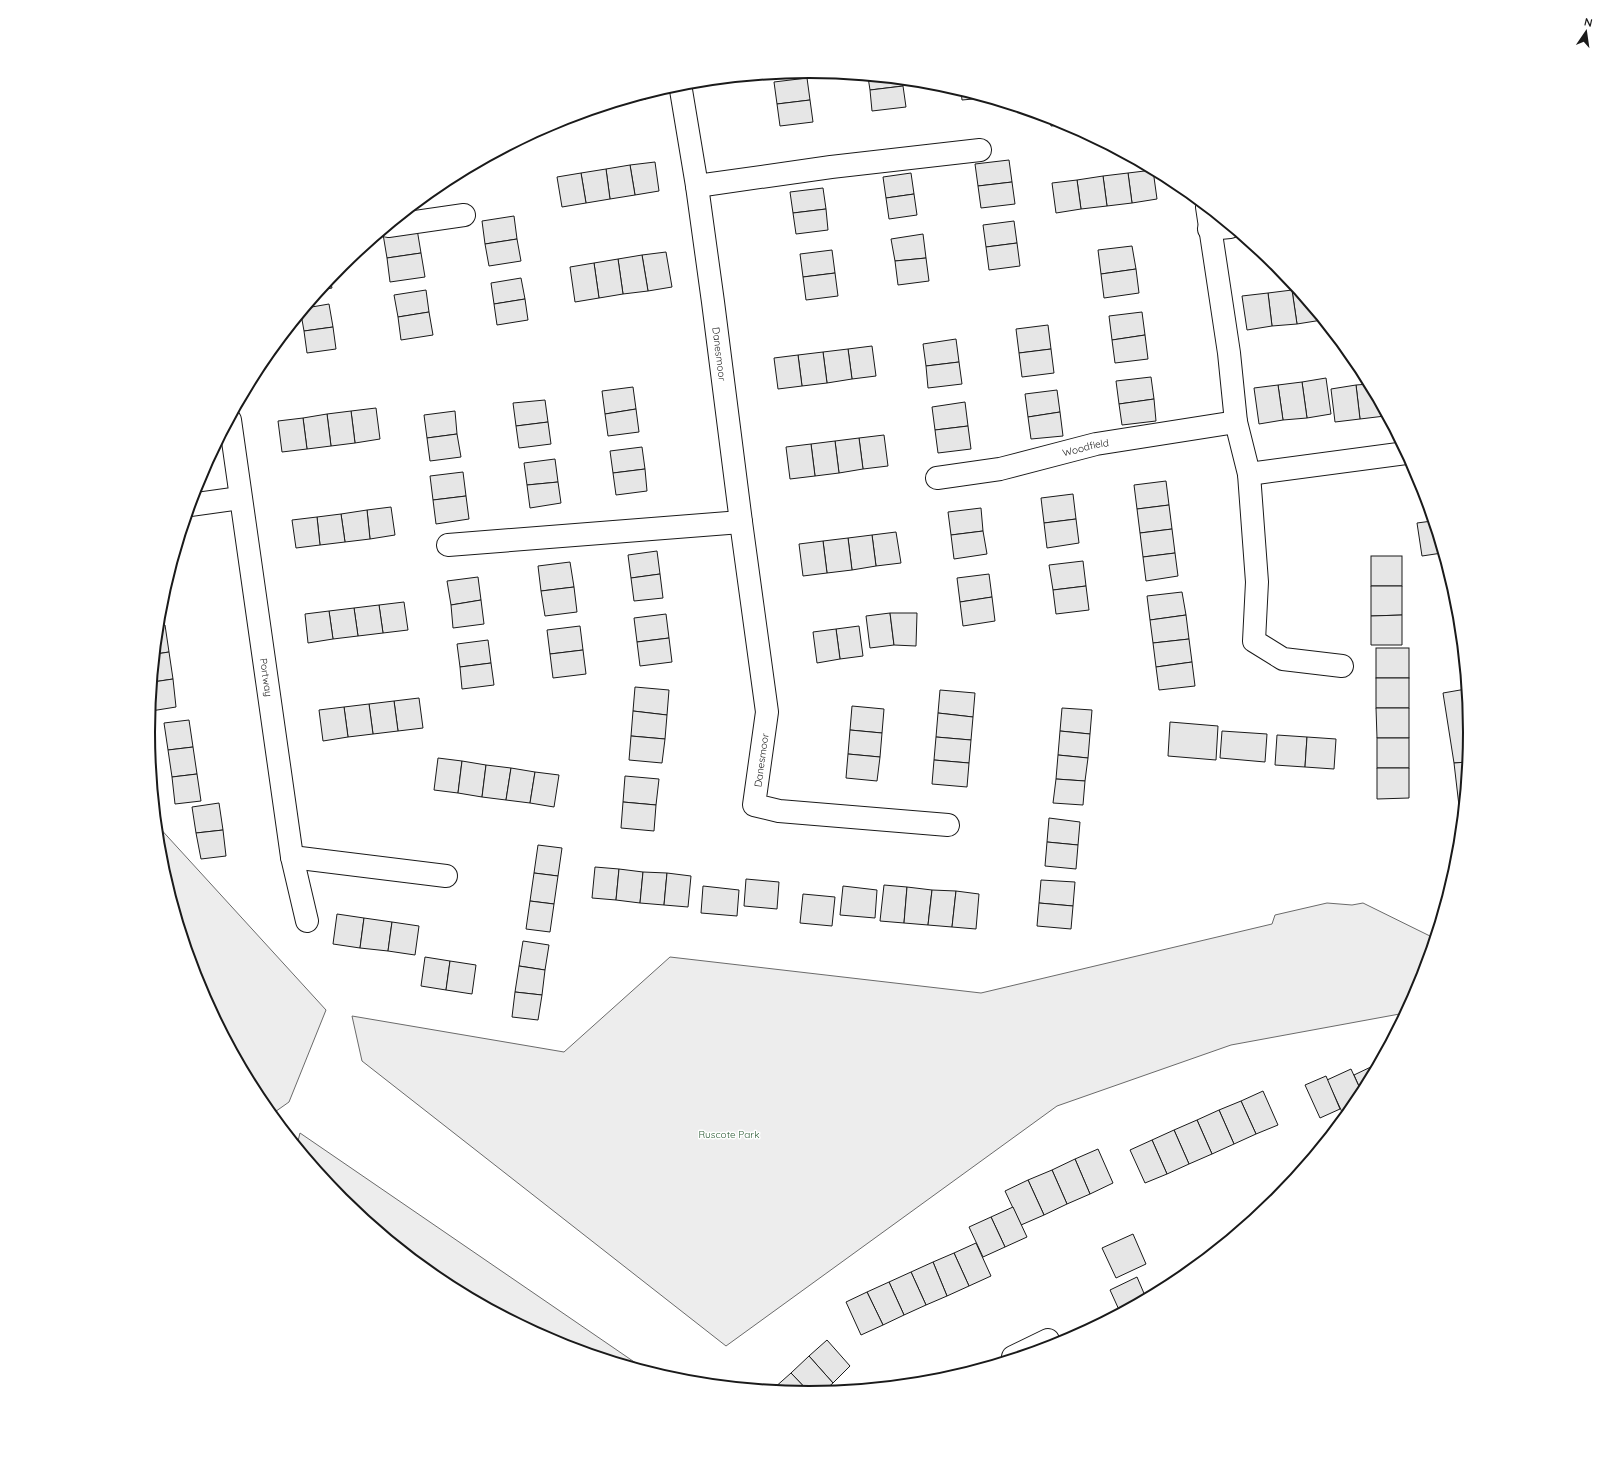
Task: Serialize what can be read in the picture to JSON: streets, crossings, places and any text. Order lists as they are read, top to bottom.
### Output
{
  "streets": {
    "street": ["Danesmoor", "Woodfield", "Portway"]
  },
  "parks": ["Ruscote Park"],
  "north": "top"
}
